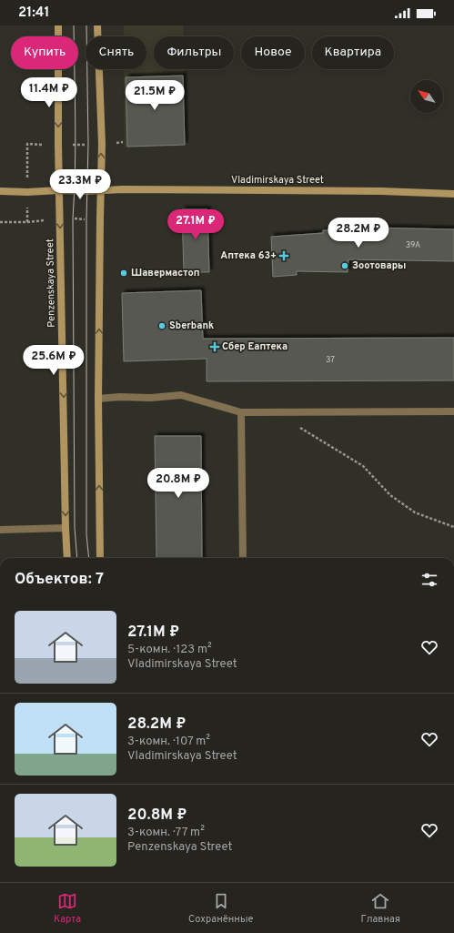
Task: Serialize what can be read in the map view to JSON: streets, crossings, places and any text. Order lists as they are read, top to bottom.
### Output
{
  "streets": {
    "main road": ["Vladimirskaya Street", "Penzenskaya Street"]
  },
  "crossings": [
    ["Vladimirskaya Street", "Penzenskaya Street"]
  ],
  "places": {
    "health": ["Аптека 63+", "Сбер Еаптека"],
    "other": ["Зоотовары", "Шавермастоп", "Sberbank"]
  },
  "house_numbers": ["39А", "37"],
  "north": "top left",
  "page": {
    "status": "21:41",
    "chip": [
      "Купить",
      "Снять",
      "Фильтры",
      "Новое",
      "Квартира"
    ],
    "price": [
      "11.4M ₽",
      "21.5M ₽",
      "23.3M ₽",
      "27.1M ₽",
      "28.2M ₽",
      "25.6M ₽",
      "20.8M ₽"
    ],
    "heading": "Объектов: 7",
    "list": [
      {
        "name": "27.1M ₽",
        "note": "5-комн. · 123 m² · Vladimirskaya Street"
      },
      {
        "name": "28.2M ₽",
        "note": "3-комн. · 107 m² · Vladimirskaya Street"
      },
      {
        "name": "20.8M ₽",
        "note": "3-комн. · 77 m² · Penzenskaya Street"
      }
    ],
    "tabs": ["Карта", "Сохранённые", "Главная"]
  }
}
